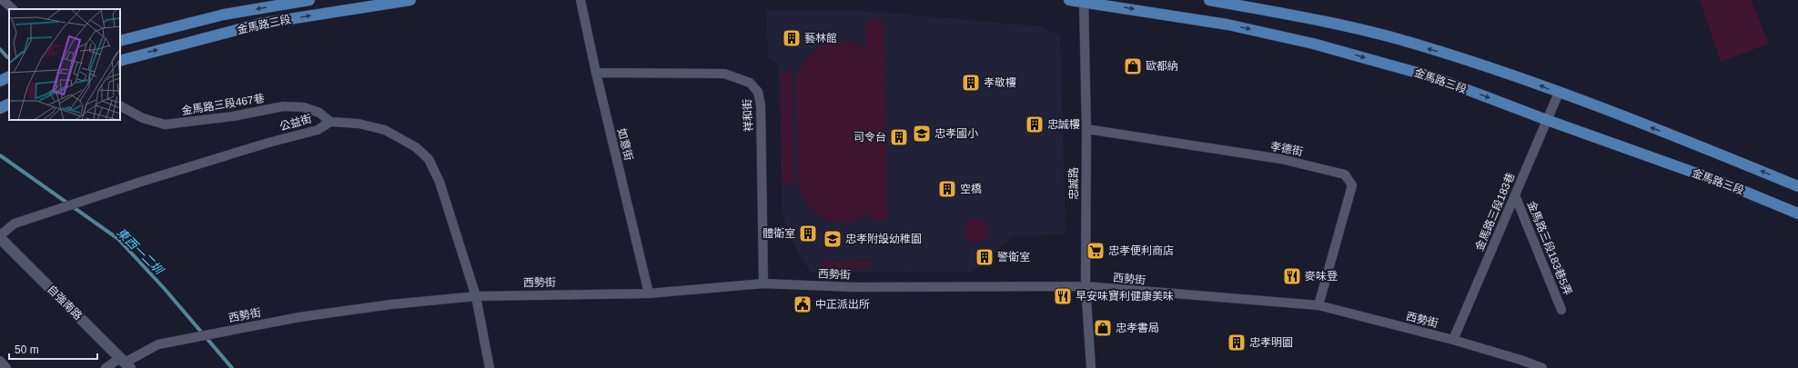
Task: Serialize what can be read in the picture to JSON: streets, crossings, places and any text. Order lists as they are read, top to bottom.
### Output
{
  "streets": {
    "main road": ["金馬路三段"],
    "street": [
      "金馬路三段467巷",
      "祥和街",
      "公益街",
      "如意街",
      "孝德街",
      "忠誠路",
      "金馬路三段183巷",
      "金馬路三段183巷5弄",
      "西勢街",
      "自強南路"
    ]
  },
  "crossings": [
    ["金馬路三段", "忠誠路"],
    ["金馬路三段", "金馬路三段183巷"],
    ["金馬路三段467巷", "公益街"],
    ["祥和街", "如意街"],
    ["祥和街", "西勢街"],
    ["公益街", "自強南路"],
    ["如意街", "西勢街"],
    ["孝德街", "忠誠路"],
    ["孝德街", "西勢街"],
    ["忠誠路", "西勢街"],
    ["金馬路三段183巷", "金馬路三段183巷5弄"],
    ["金馬路三段183巷", "西勢街"],
    ["西勢街", "自強南路"]
  ],
  "water": ["東西一二圳"],
  "places": {
    "building": [
      "藝林館",
      "孝敬樓",
      "忠誠樓",
      "司令台",
      "空橋",
      "體衛室",
      "警衛室",
      "忠孝明園"
    ],
    "shop": ["歐都納", "忠孝書局"],
    "school or university": ["忠孝國小", "忠孝附設幼稚園"],
    "supermarket": ["忠孝便利商店"],
    "restaurant": ["麥味登", "早安味寶利健康美味"],
    "public building": ["中正派出所"]
  },
  "scale_bar": "50 m"
}
